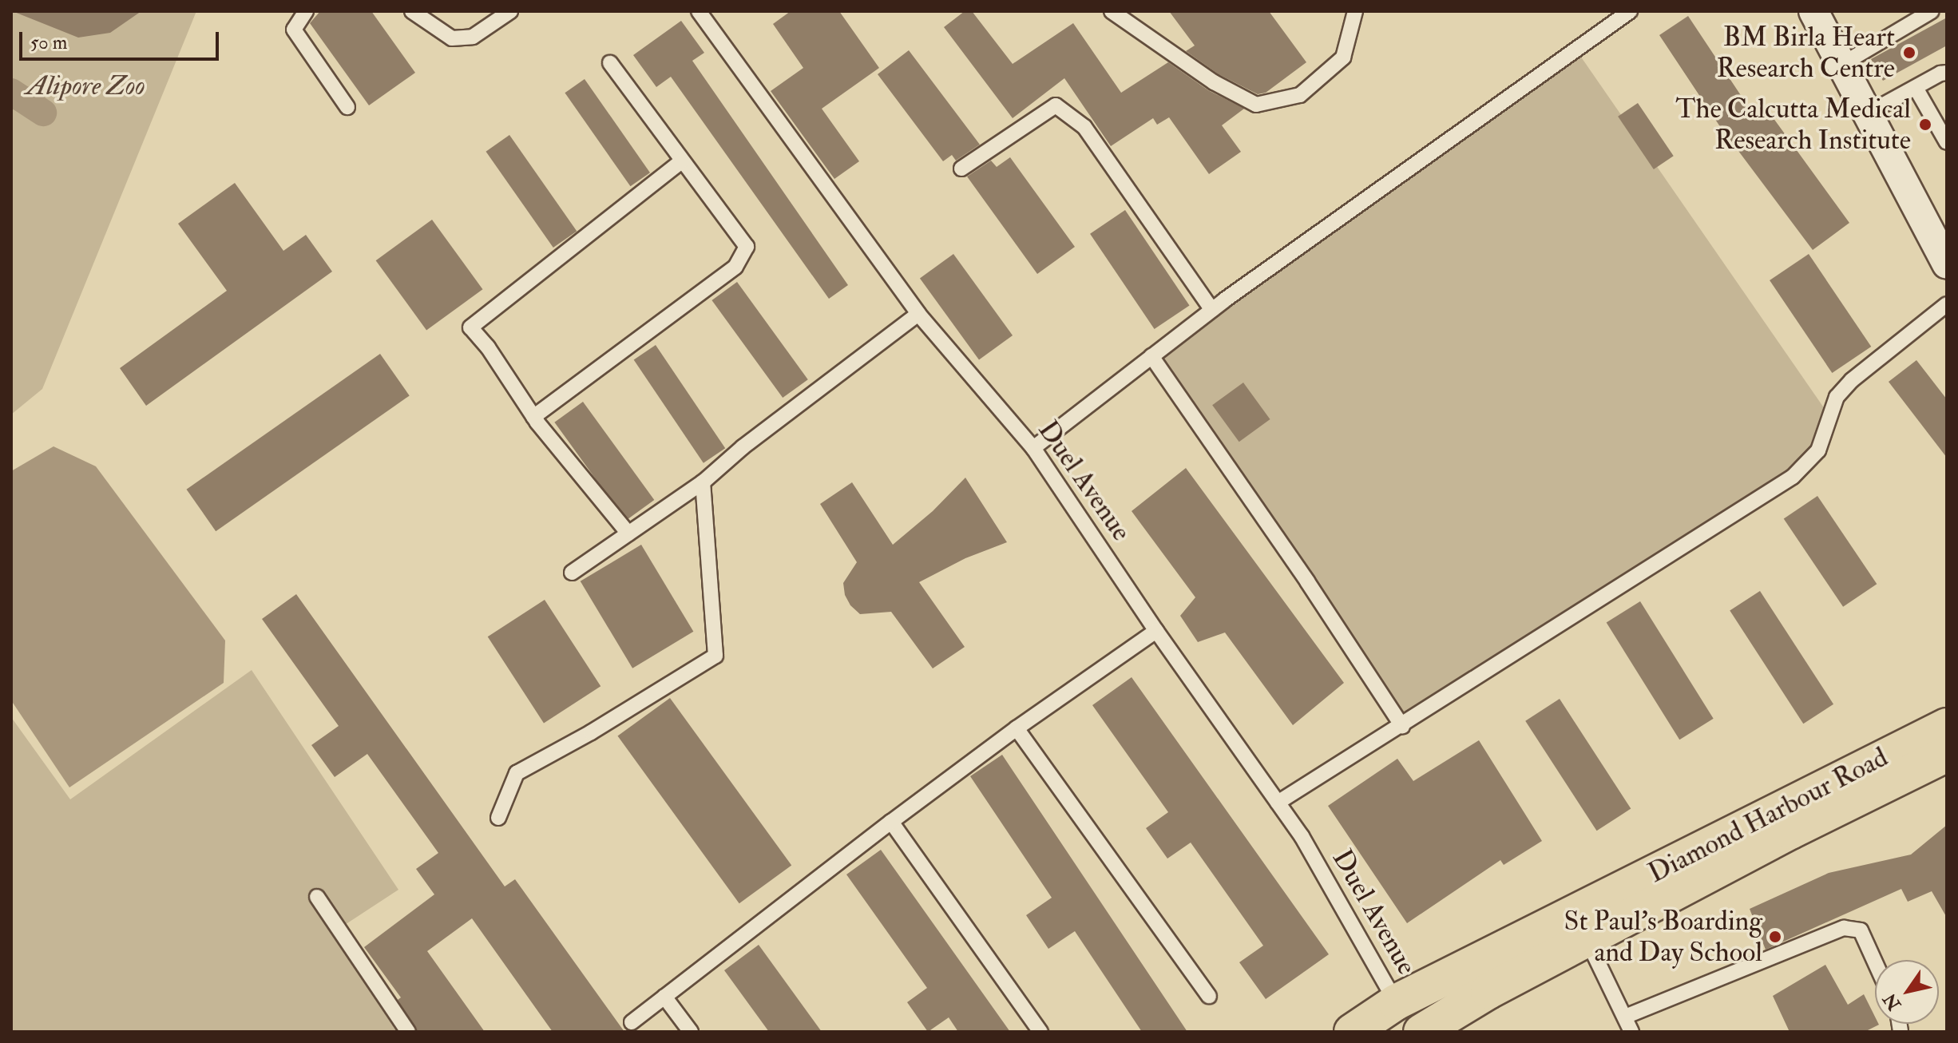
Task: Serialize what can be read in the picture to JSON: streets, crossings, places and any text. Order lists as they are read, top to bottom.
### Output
{
  "streets": {
    "main road": ["Diamond Harbour Road"],
    "lane": ["Duel Avenue"]
  },
  "crossings": [
    ["Duel Avenue", "Diamond Harbour Road"]
  ],
  "parks": ["Alipore Zoo"],
  "places": ["BM Birla Heart Research Centre", "The Calcutta Medical Research Institute", "St Paul's Boarding and Day School"],
  "scale_bar": "50 m",
  "north": "bottom left"
}
